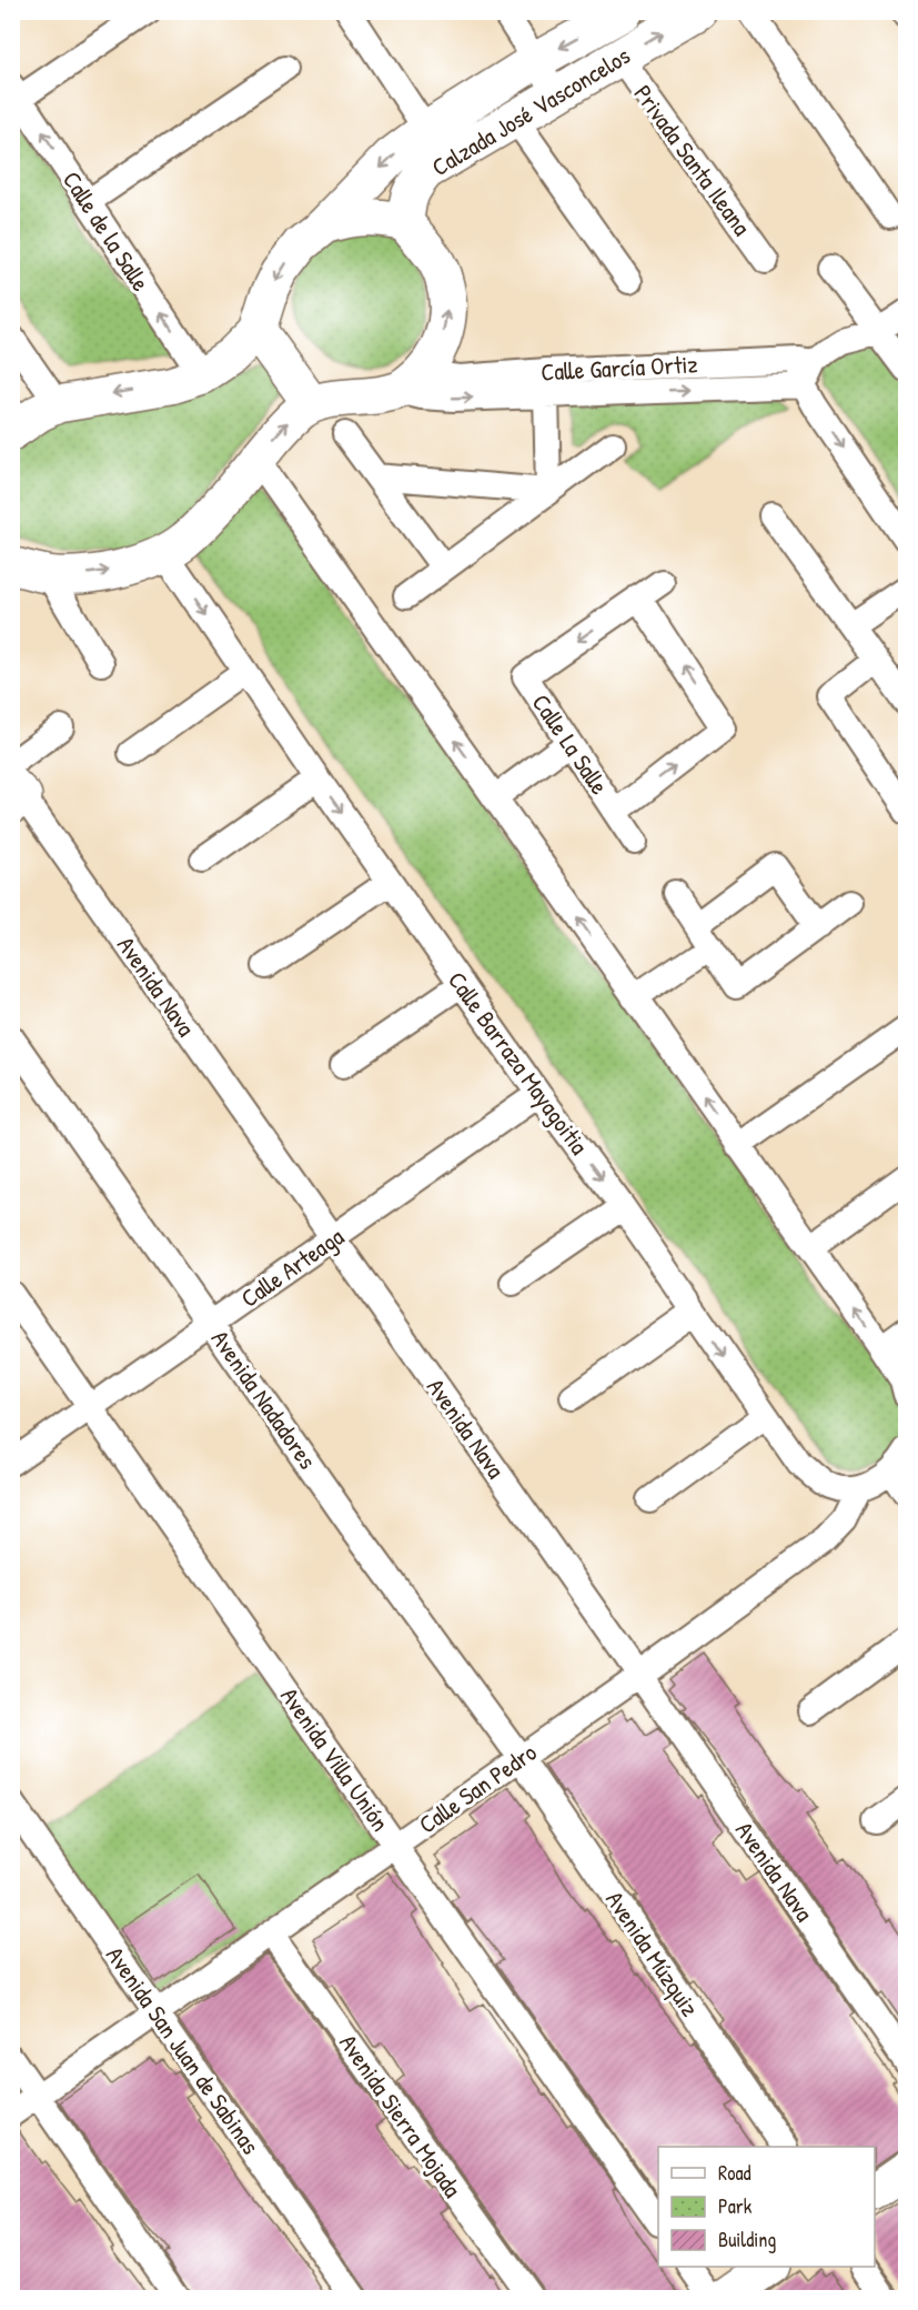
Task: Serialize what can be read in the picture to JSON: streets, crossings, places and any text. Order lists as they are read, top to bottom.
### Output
{
  "streets": {
    "street": [
      "Calzada José Vasconcelos",
      "Privada Santa Ileana",
      "Calle de la Salle",
      "Calle García Ortiz",
      "Calle La Salle",
      "Avenida Nava",
      "Calle Barraza Mayagoitia",
      "Calle Arteaga",
      "Avenida Nadadores",
      "Avenida Villa Unión",
      "Calle San Pedro",
      "Avenida Múzquiz",
      "Avenida San Juan de Sabinas",
      "Avenida Sierra Mojada"
    ]
  },
  "crossings": [
    ["Calzada José Vasconcelos", "Privada Santa Ileana"],
    ["Calzada José Vasconcelos", "Calle de la Salle"],
    ["Calzada José Vasconcelos", "Calle García Ortiz"],
    ["Avenida Nava", "Calle Arteaga"],
    ["Avenida Nava", "Calle San Pedro"],
    ["Calle Barraza Mayagoitia", "Calle Arteaga"],
    ["Calle Barraza Mayagoitia", "Calle San Pedro"],
    ["Calle Arteaga", "Avenida Nadadores"],
    ["Calle Arteaga", "Avenida Villa Unión"],
    ["Avenida Nadadores", "Calle San Pedro"],
    ["Avenida Nadadores", "Avenida Múzquiz"],
    ["Avenida Villa Unión", "Calle San Pedro"],
    ["Calle San Pedro", "Avenida Múzquiz"],
    ["Calle San Pedro", "Avenida San Juan de Sabinas"],
    ["Calle San Pedro", "Avenida Sierra Mojada"]
  ],
  "one_way": ["Calle de la Salle"],
  "legend": ["Road", "Park", "Building"]
}
